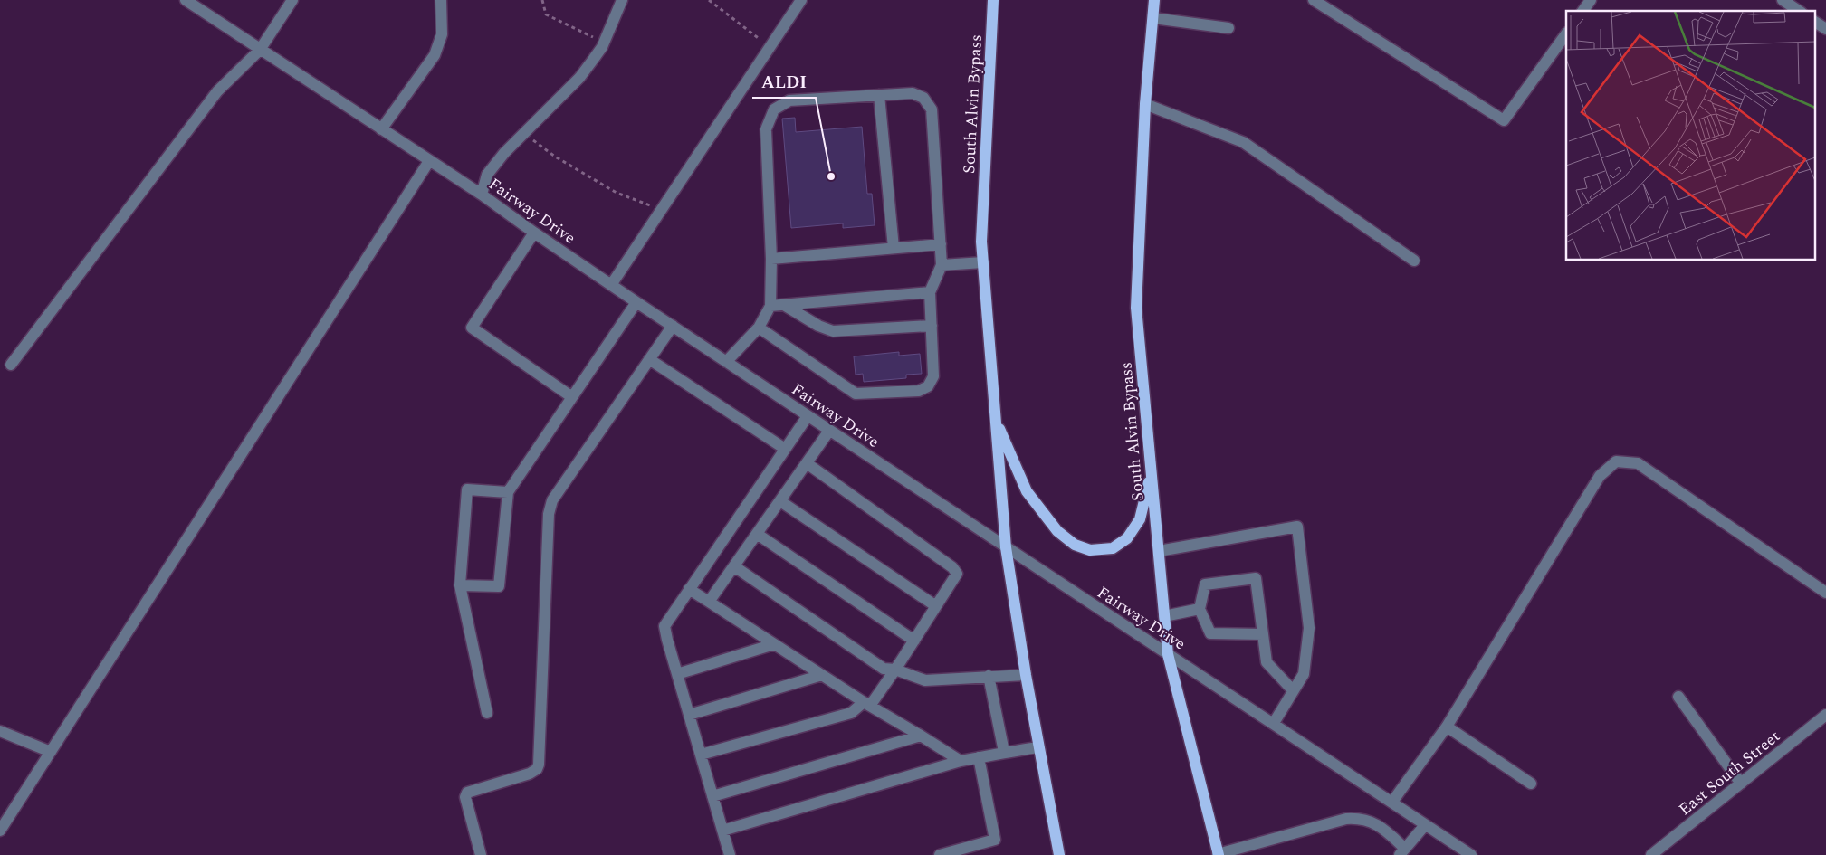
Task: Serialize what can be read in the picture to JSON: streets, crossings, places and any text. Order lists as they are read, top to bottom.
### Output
{
  "streets": {
    "main road": ["South Alvin Bypass"],
    "street": ["Fairway Drive", "East South Street"]
  },
  "crossings": [
    ["South Alvin Bypass", "Fairway Drive"]
  ],
  "places": ["ALDI"]
}
